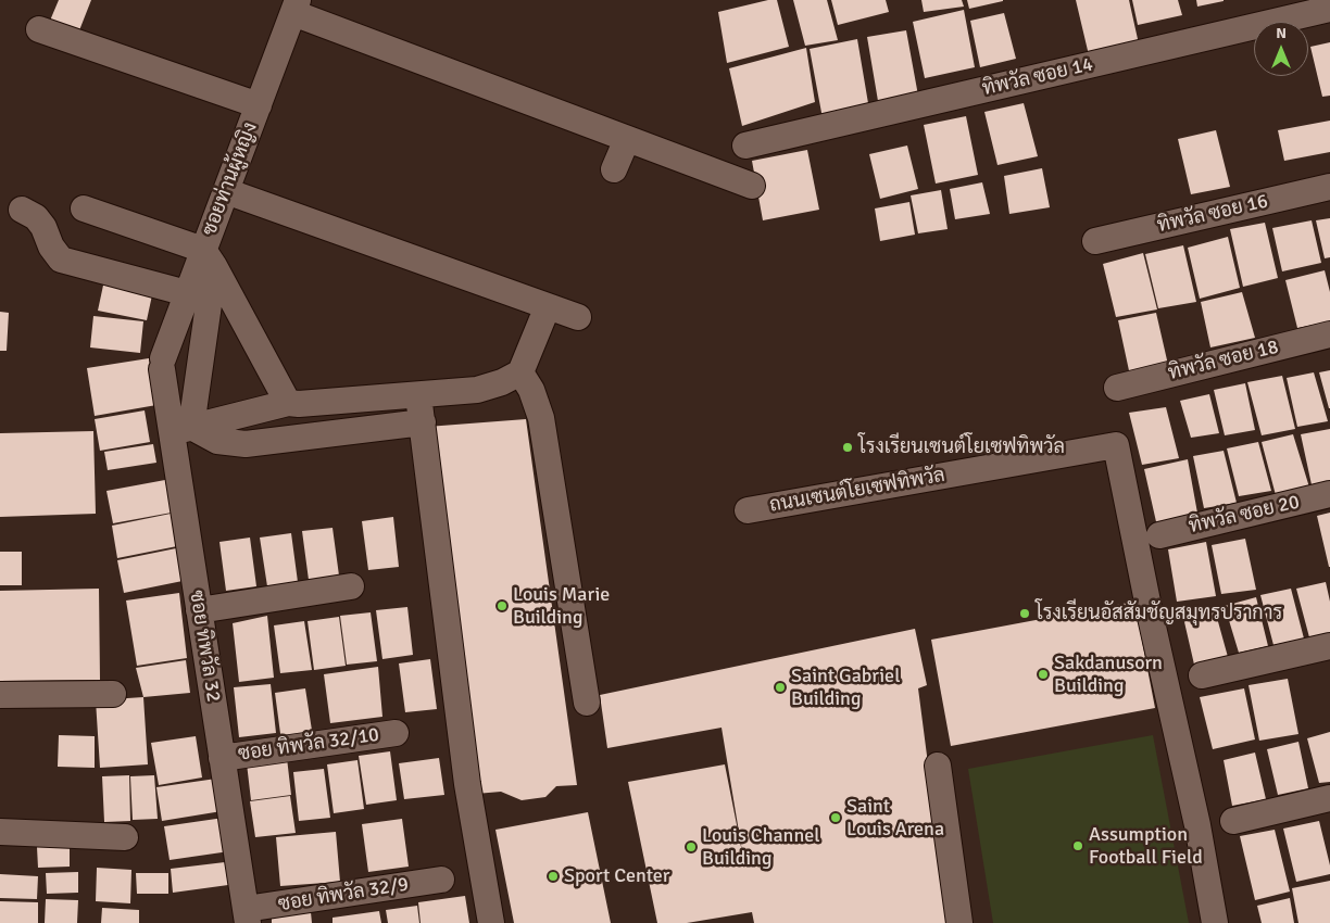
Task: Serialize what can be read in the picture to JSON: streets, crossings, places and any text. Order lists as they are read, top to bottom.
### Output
{
  "streets": {
    "street": [
      "ทิพวัล ซอย 14",
      "ซอยท่านผู้หญิง",
      "ทิพวัล ซอย 16",
      "ทิพวัล ซอย 18",
      "ถนนเซนต์โยเซฟทิพวัล",
      "ทิพวัล ซอย 20",
      "ซอย ทิพวัล 32",
      "ซอย ทิพวัล 32/10",
      "ซอย ทิพวัล 32/9"
    ]
  },
  "crossings": [
    ["ซอยท่านผู้หญิง", "ซอย ทิพวัล 32"],
    ["ซอย ทิพวัล 32", "ซอย ทิพวัล 32/10"],
    ["ซอย ทิพวัล 32", "ซอย ทิพวัล 32/9"]
  ],
  "places": [
    "โรงเรียนเซนต์โยเซฟทิพวัล",
    "Louis Marie Building",
    "โรงเรียนอัสสัมชัญสมุทรปราการ",
    "Sakdanusorn Building",
    "Saint Gabriel Building",
    "Saint Louis Arena",
    "Assumption Football Field",
    "Louis Channel Building",
    "Sport Center"
  ],
  "north": "top"
}
